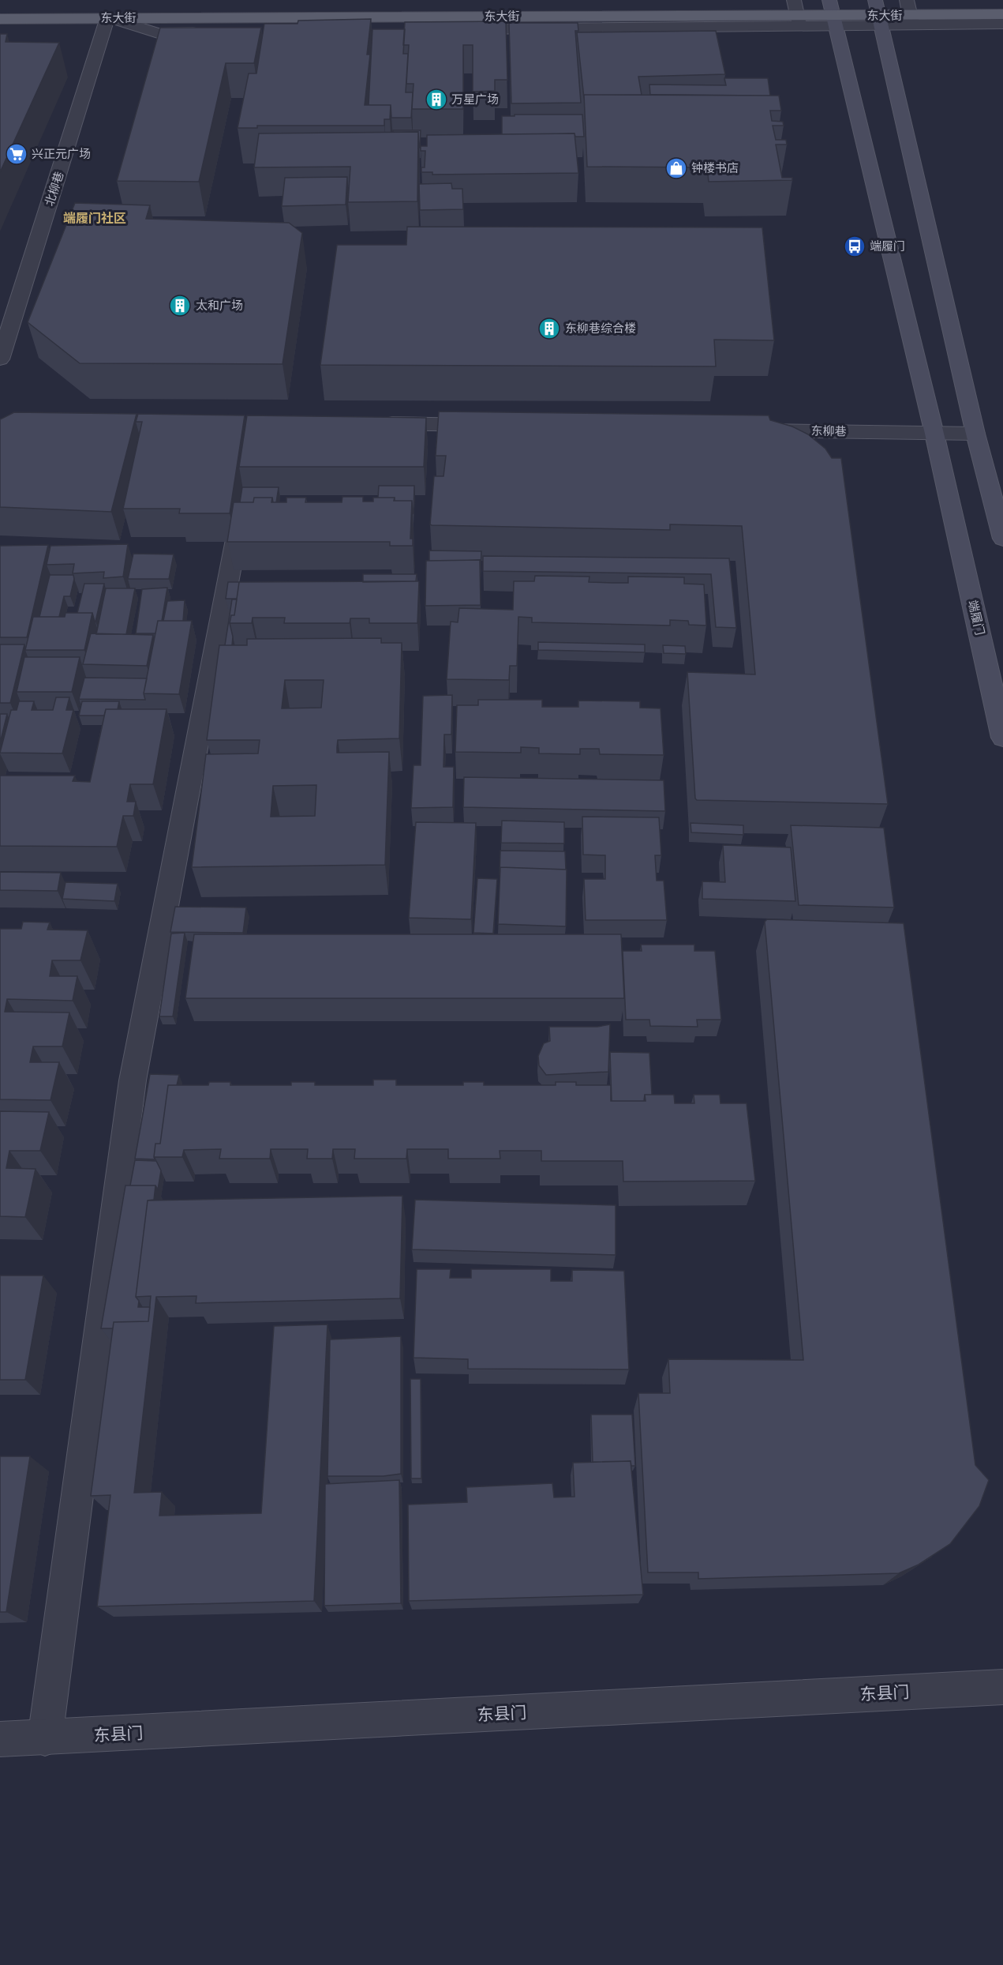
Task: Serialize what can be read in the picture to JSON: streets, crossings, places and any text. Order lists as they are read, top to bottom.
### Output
{
  "streets": {
    "main road": ["东大街", "端履门"],
    "street": ["北柳巷", "东柳巷", "东县门"]
  },
  "crossings": [
    ["东大街", "北柳巷"],
    ["东柳巷", "端履门"]
  ],
  "districts": ["端履门社区"],
  "places": {
    "building": ["万星广场", "太和广场", "东柳巷综合楼"],
    "supermarket": ["兴正元广场"],
    "shop": ["钟楼书店"],
    "bus stop": ["端履门"]
  }
}
